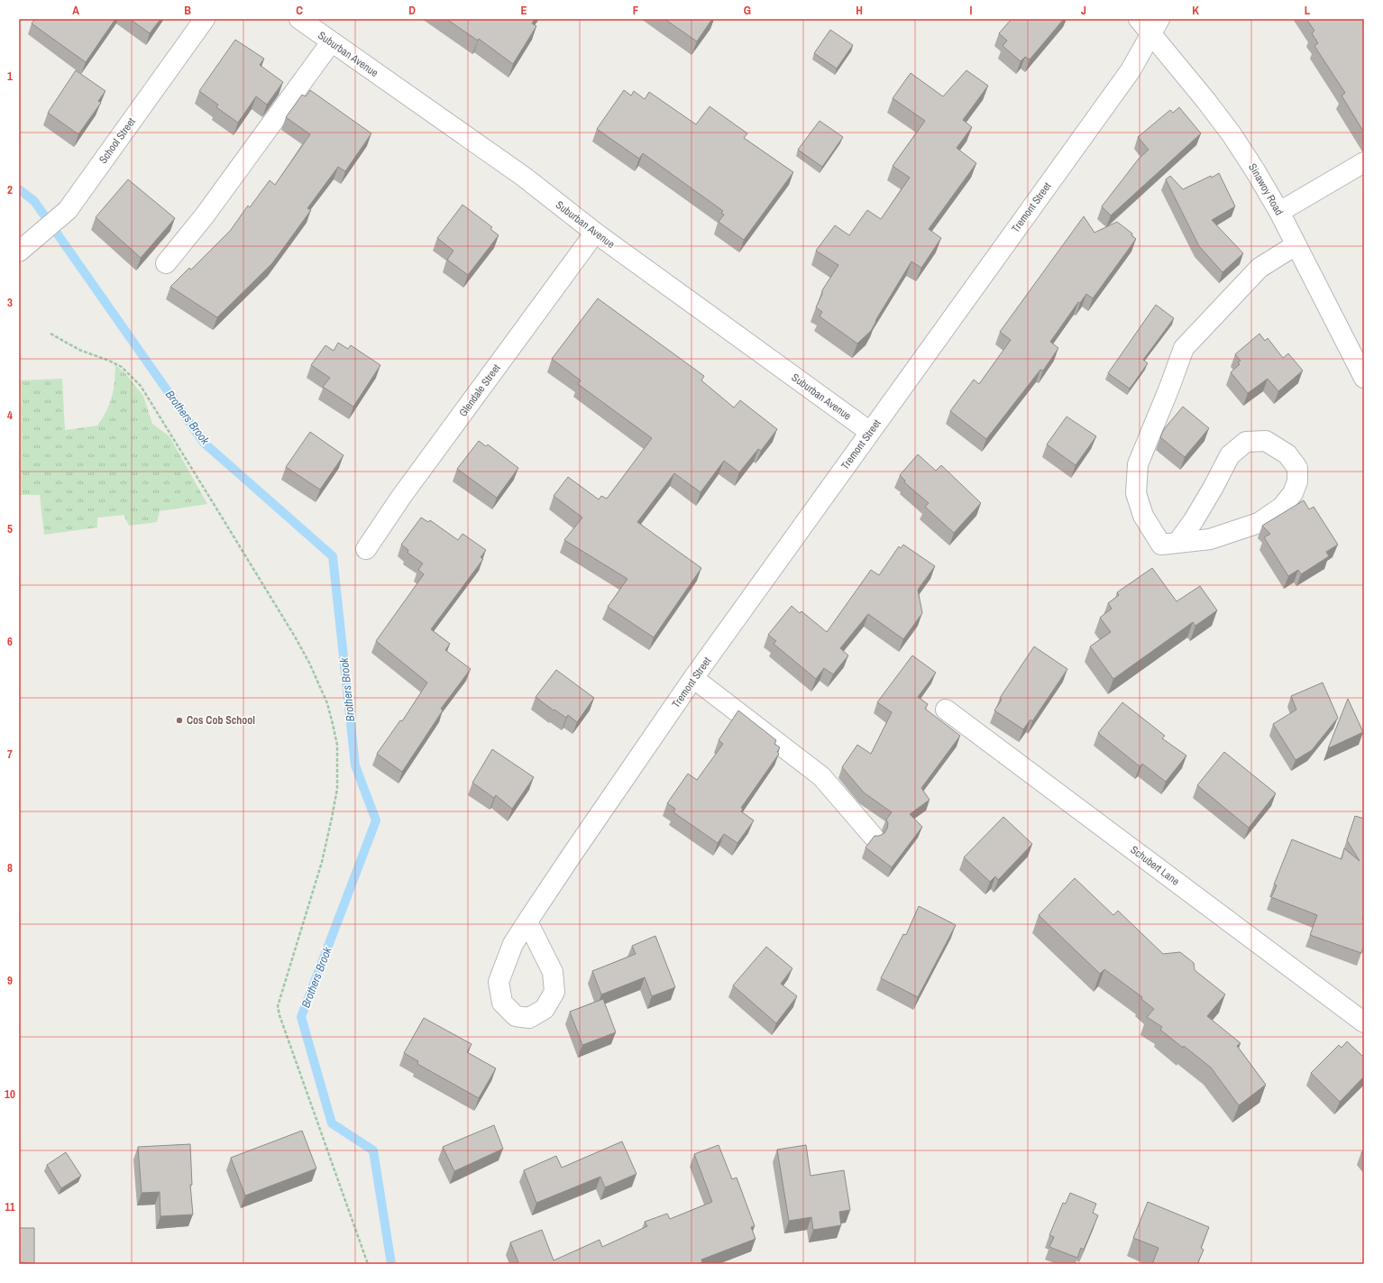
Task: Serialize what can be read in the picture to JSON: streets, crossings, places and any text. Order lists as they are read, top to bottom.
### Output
{
  "streets": {
    "street": [
      "Suburban Avenue",
      "School Street",
      "Sinawoy Road",
      "Tremont Street",
      "Glendale Street",
      "Schubert Lane"
    ]
  },
  "crossings": [
    ["Suburban Avenue", "Tremont Street"],
    ["Suburban Avenue", "Glendale Street"],
    ["Sinawoy Road", "Tremont Street"]
  ],
  "water": ["Brothers Brook"],
  "places": ["Cos Cob School"],
  "grid": {
    "columns": [
      "A",
      "B",
      "C",
      "D",
      "E",
      "F",
      "G",
      "H",
      "I",
      "J",
      "K",
      "L"
    ],
    "rows": [
      "1",
      "2",
      "3",
      "4",
      "5",
      "6",
      "7",
      "8",
      "9",
      "10",
      "11"
    ]
  }
}
